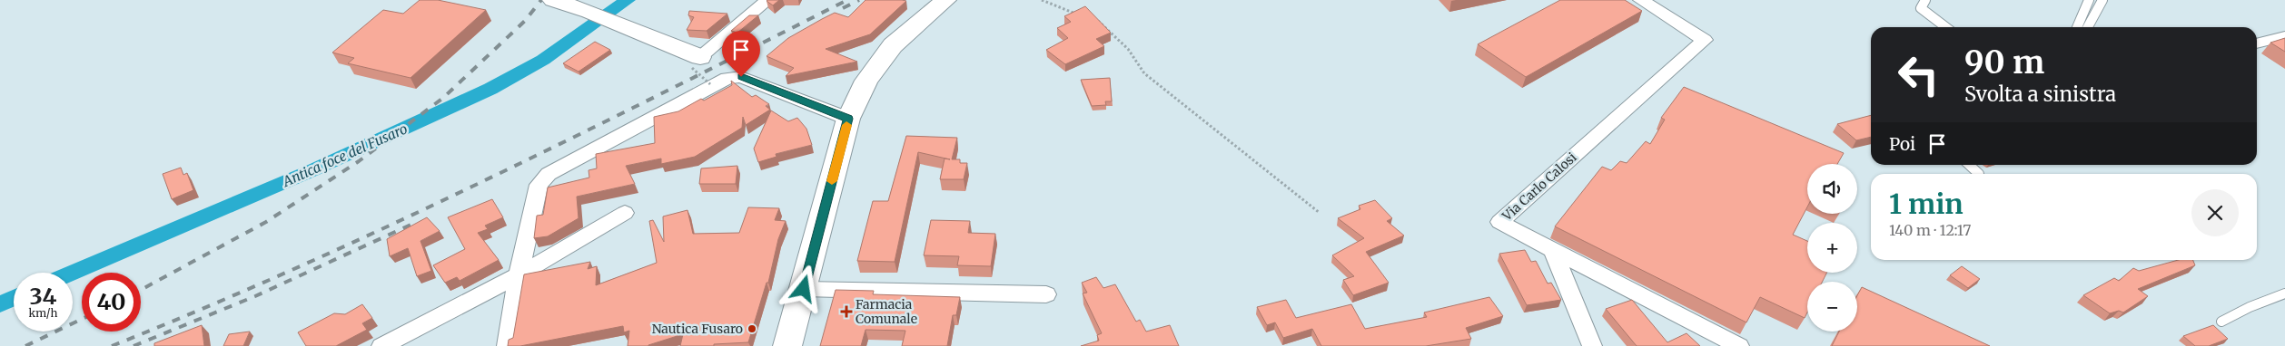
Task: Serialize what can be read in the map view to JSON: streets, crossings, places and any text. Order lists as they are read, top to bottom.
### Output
{
  "streets": {
    "street": ["Via Carlo Calosi"]
  },
  "water": ["Antica foce del Fusaro"],
  "places": {
    "health": ["Farmacia Comunale"],
    "other": ["Nautica Fusaro"]
  },
  "page": {
    "turn": ["90 m", "Svolta a sinistra"],
    "then": "Poi",
    "map_buttons": ["+", "−"],
    "heading": ["1 min", "140 m · 12:17"],
    "speed": "34 km/h",
    "limit": "40"
  }
}
